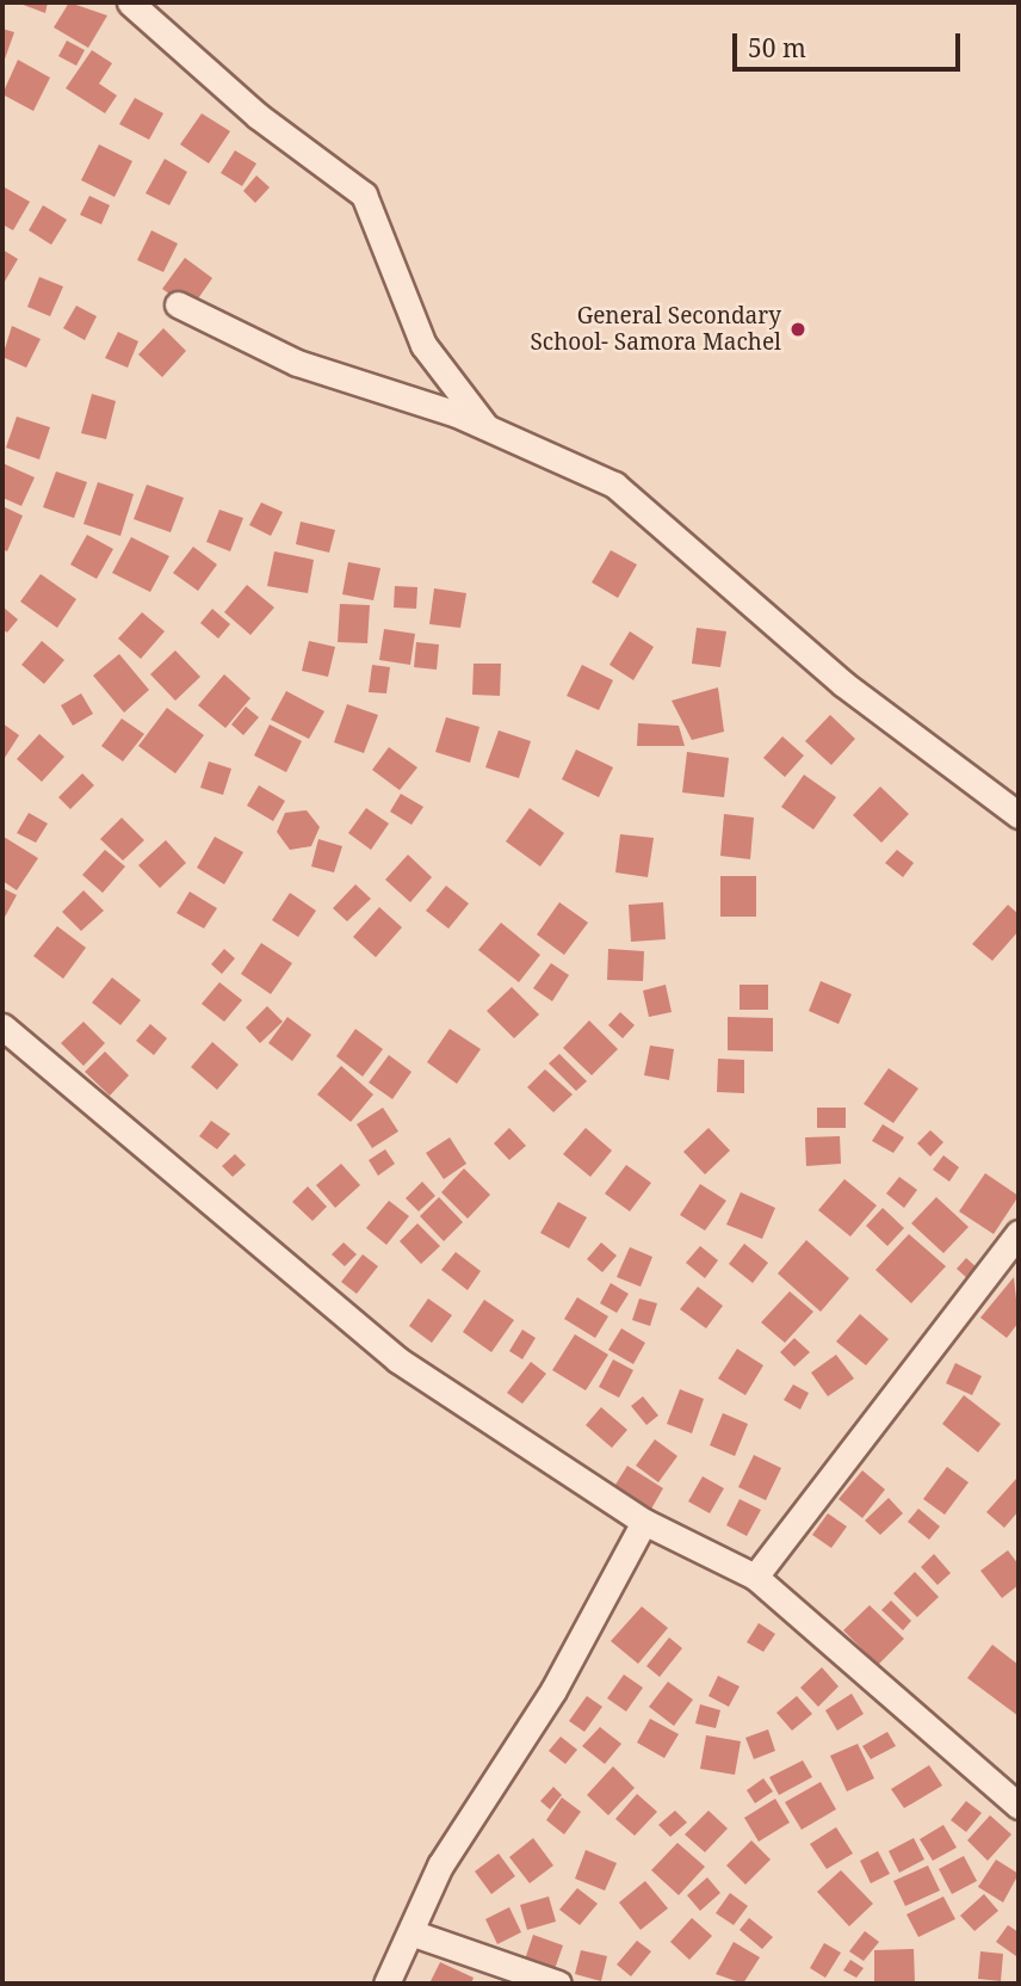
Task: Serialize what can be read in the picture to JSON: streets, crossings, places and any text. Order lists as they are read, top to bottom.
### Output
{
  "places": ["General Secondary School- Samora Machel"],
  "scale_bar": "50 m"
}
